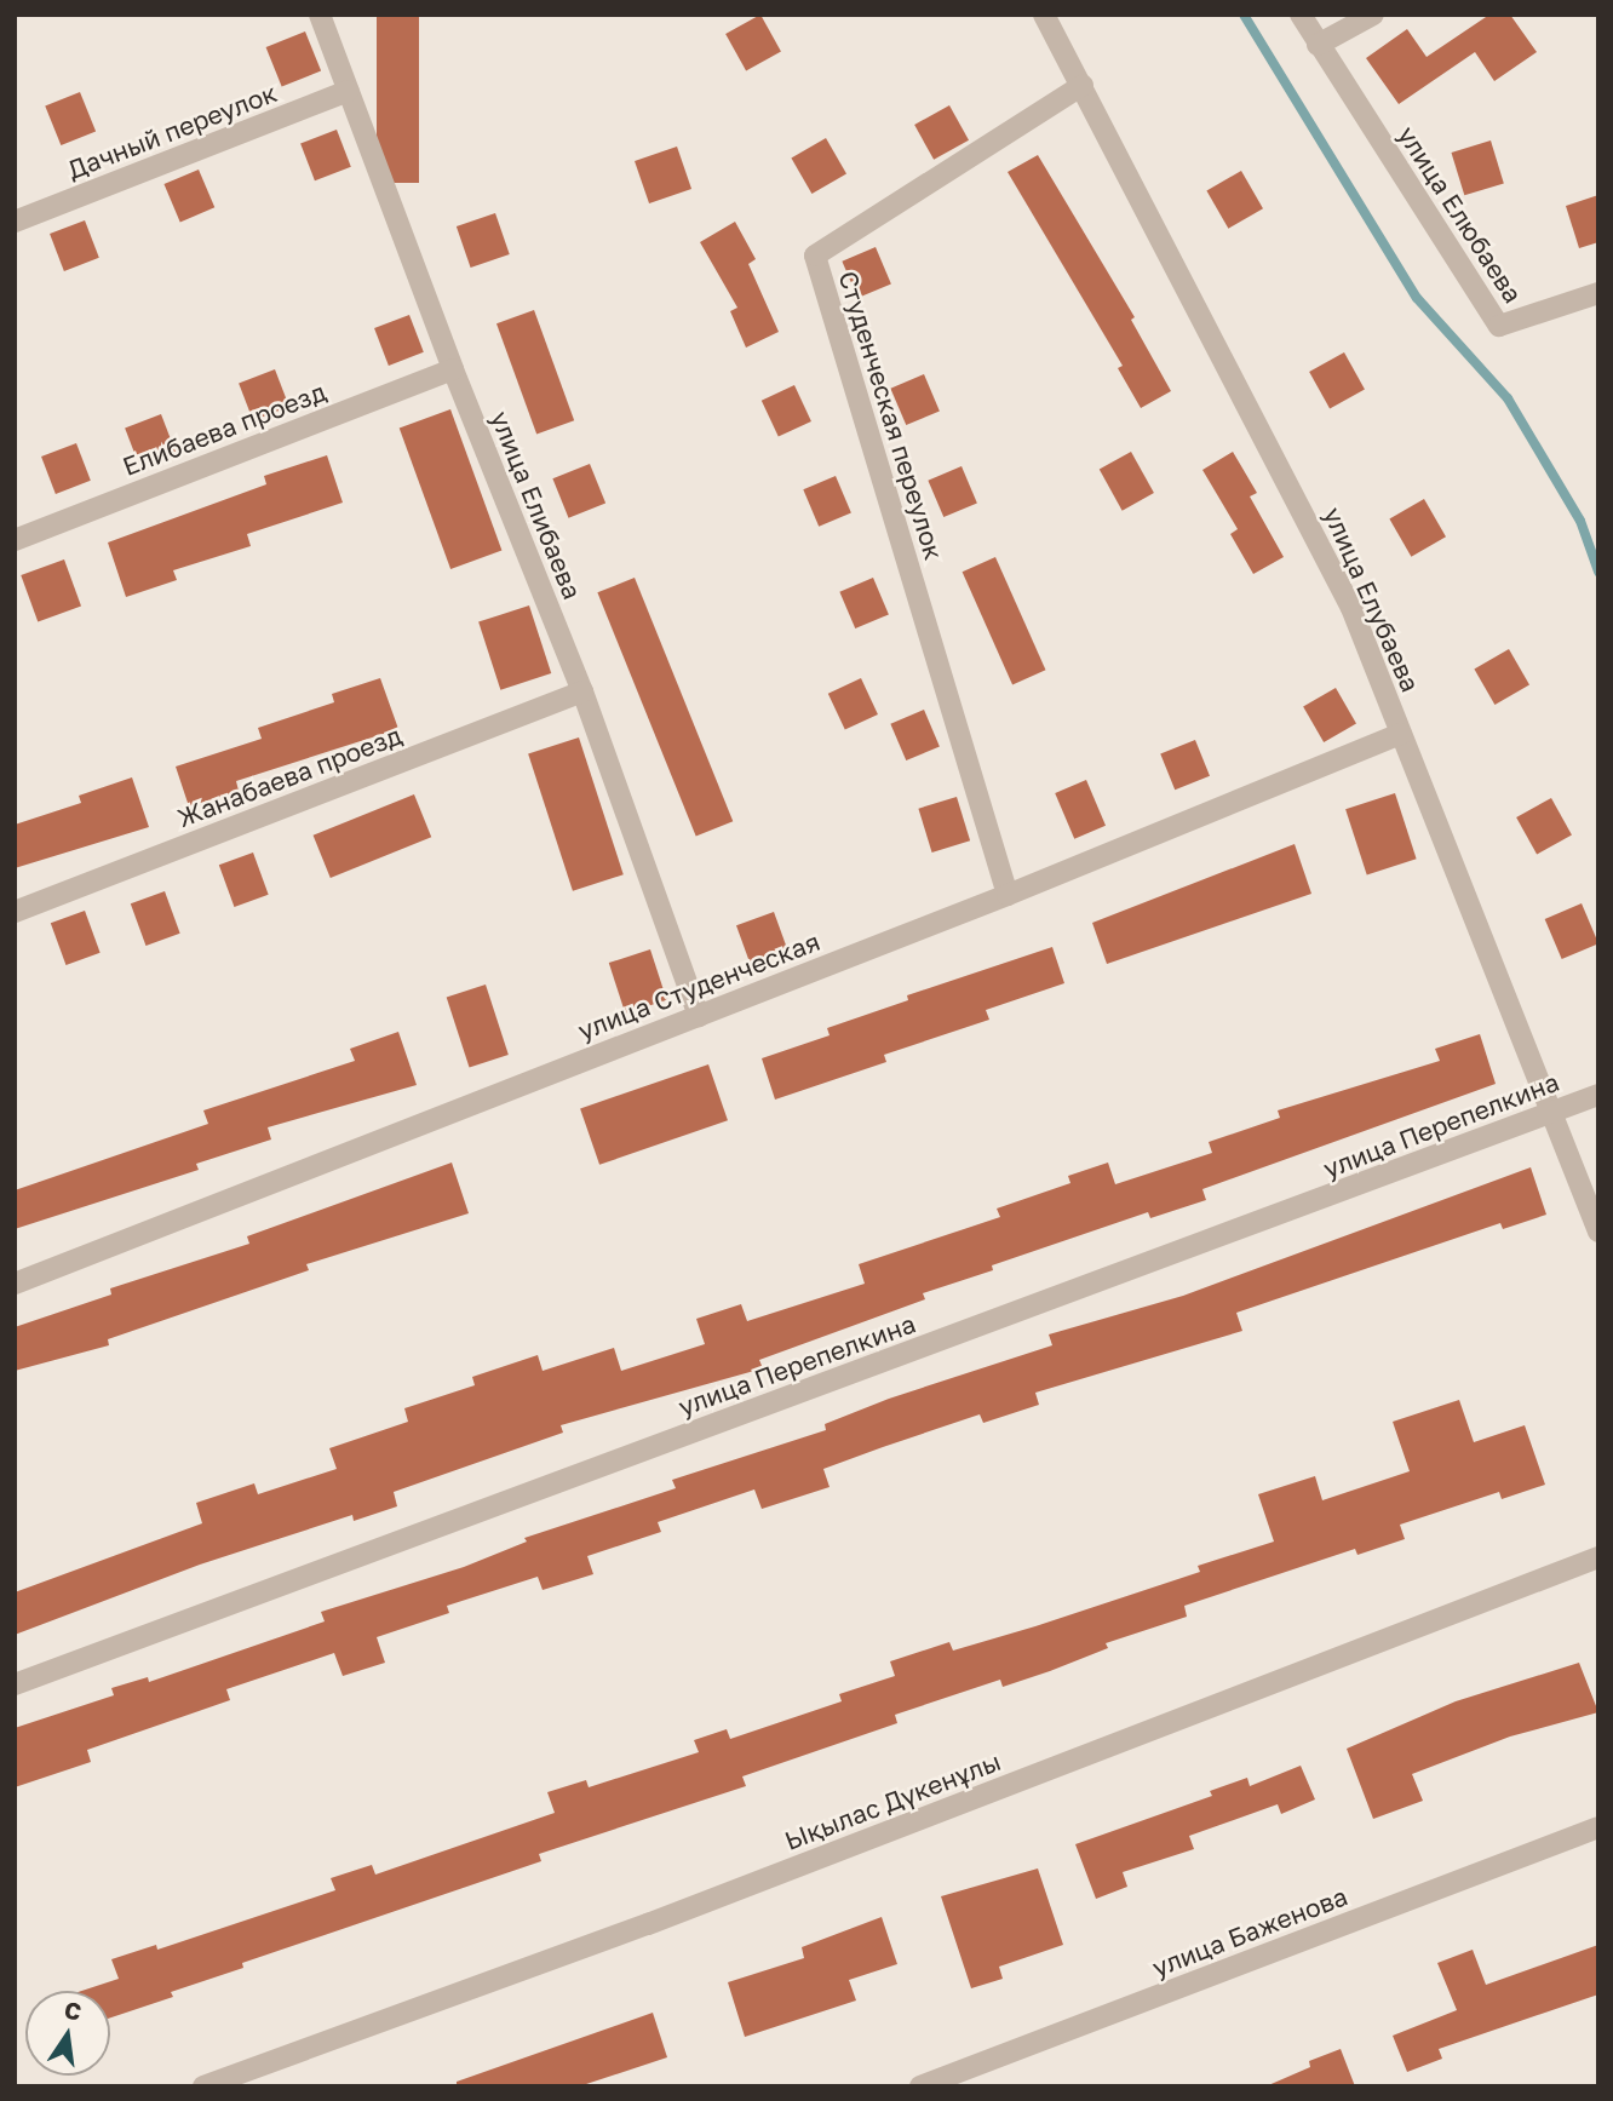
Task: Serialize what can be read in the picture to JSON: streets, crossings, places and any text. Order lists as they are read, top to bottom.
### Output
{
  "streets": {
    "street": [
      "Дачный переулок",
      "улица Елюбаева",
      "Студенческая переулок",
      "Елибаева проезд",
      "улица Елибаева",
      "улица Елубаева",
      "Жанабаева проезд",
      "улица Студенческая",
      "улица Перепелкина",
      "Ықылас Дүкенұлы",
      "улица Баженова"
    ]
  },
  "crossings": [
    ["Дачный переулок", "улица Елибаева"],
    ["Студенческая переулок", "улица Елубаева"],
    ["Студенческая переулок", "улица Студенческая"],
    ["Елибаева проезд", "улица Елибаева"],
    ["улица Елибаева", "Жанабаева проезд"],
    ["улица Елибаева", "улица Студенческая"],
    ["улица Елубаева", "улица Студенческая"],
    ["улица Елубаева", "улица Перепелкина"]
  ],
  "north": "top"
}
